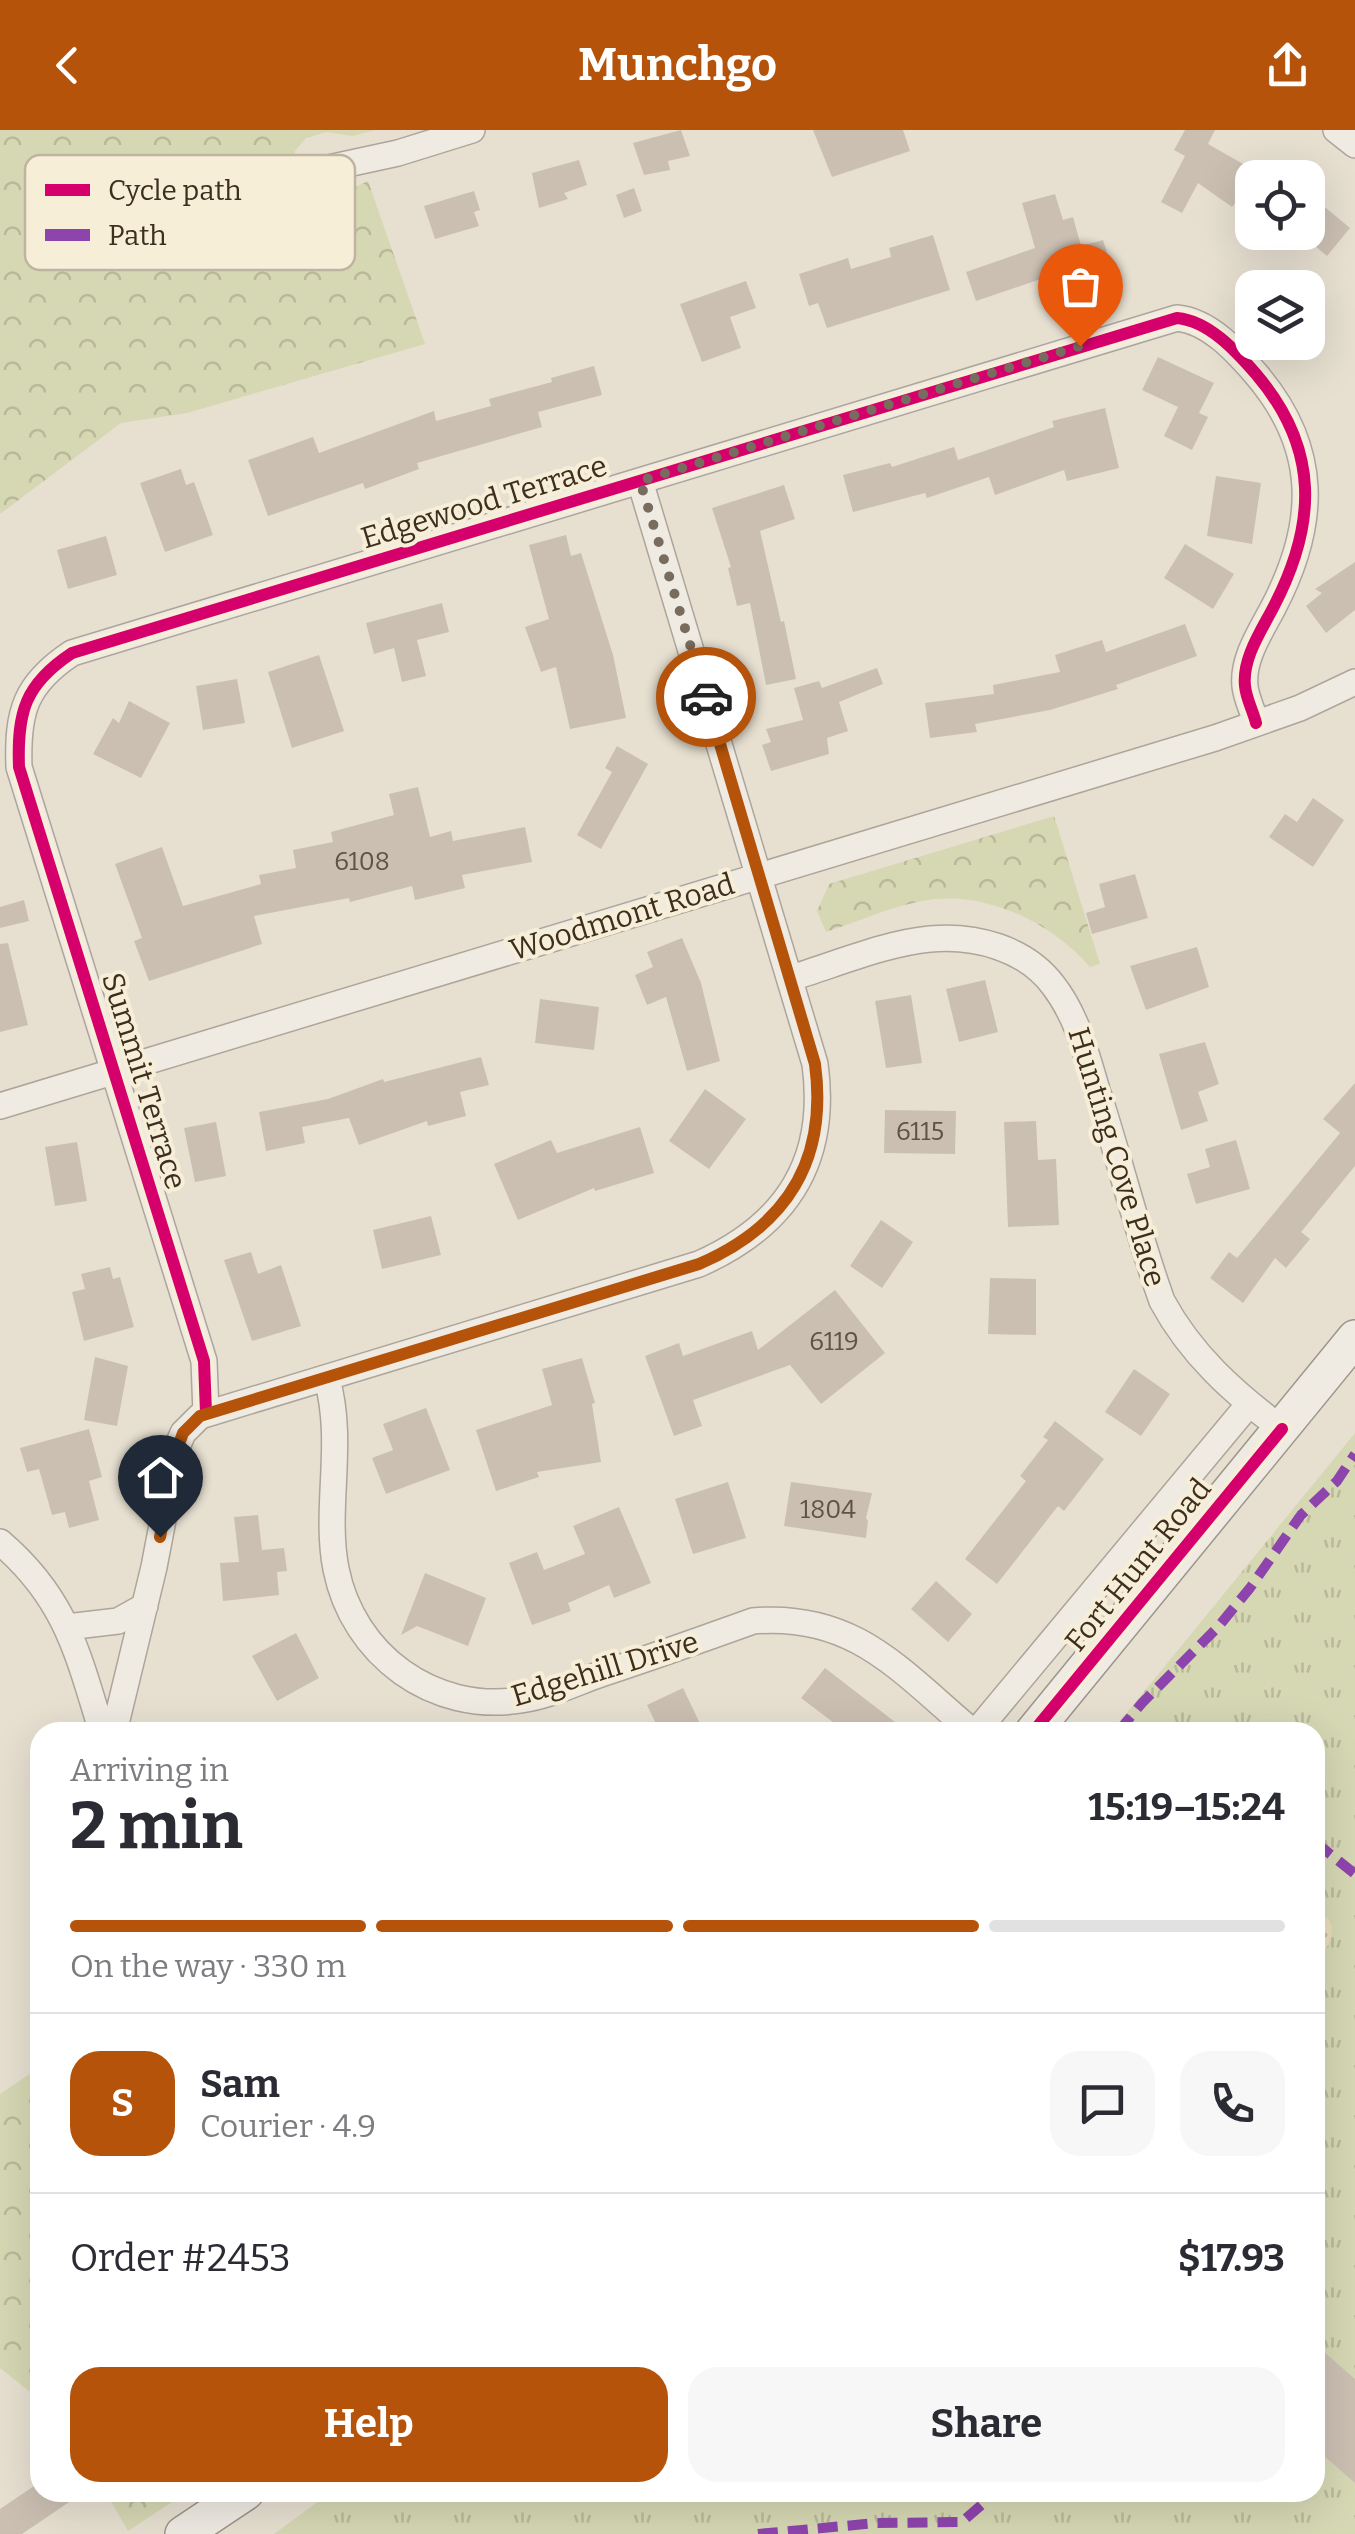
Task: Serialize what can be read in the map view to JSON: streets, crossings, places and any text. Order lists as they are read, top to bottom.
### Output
{
  "streets": {
    "main road": ["Fort Hunt Road"],
    "street": [
      "Edgewood Terrace",
      "Woodmont Road",
      "Summit Terrace",
      "Hunting Cove Place",
      "Edgehill Drive"
    ]
  },
  "crossings": [
    ["Edgewood Terrace", "Woodmont Road"],
    ["Edgewood Terrace", "Summit Terrace"],
    ["Woodmont Road", "Summit Terrace"],
    ["Hunting Cove Place", "Fort Hunt Road"]
  ],
  "house_numbers": [
    "6108",
    "6115",
    "6119",
    "1804"
  ],
  "legend": ["Cycle path", "Path"],
  "page": {
    "header": "Munchgo",
    "heading": ["2 min", "Arriving in", "15:19–15:24"],
    "panel": [
      "Sam",
      "Courier · 4.9",
      "Order #2453",
      "$17.93"
    ],
    "bar": "On the way · 330 m",
    "round": "S",
    "buttons": ["Help", "Share"]
  }
}
